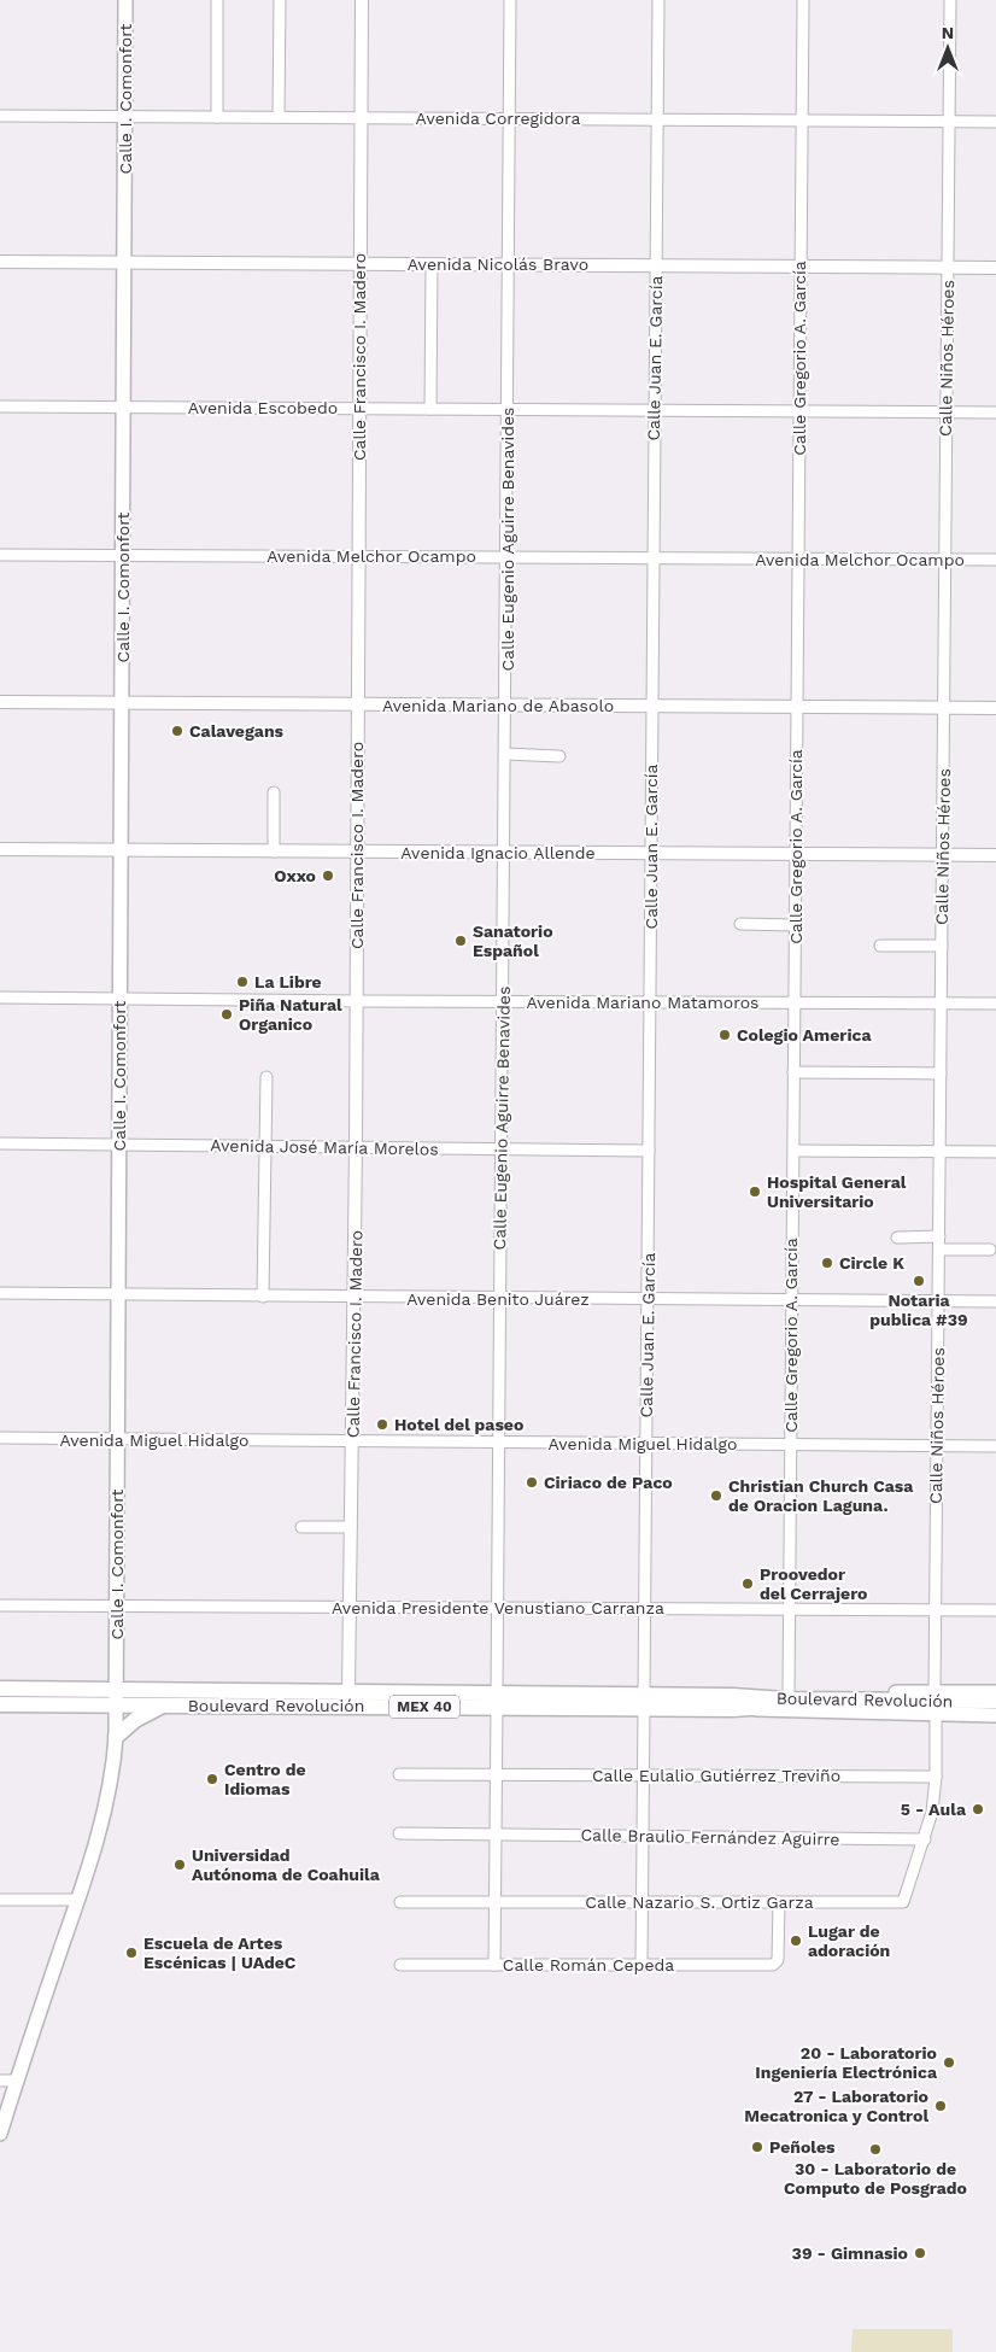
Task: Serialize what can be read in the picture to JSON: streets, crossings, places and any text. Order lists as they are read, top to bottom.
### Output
{
  "streets": {
    "main road": ["Calle I. Comonfort", "Boulevard Revolución", "MEX 40"],
    "street": [
      "Avenida Corregidora",
      "Avenida Nicolás Bravo",
      "Calle Francisco I. Madero",
      "Calle Juan E. García",
      "Calle Gregorio A. García",
      "Calle Niños Héroes",
      "Avenida Escobedo",
      "Calle Eugenio Aguirre Benavides",
      "Avenida Melchor Ocampo",
      "Avenida Mariano de Abasolo",
      "Avenida Ignacio Allende",
      "Avenida Mariano Matamoros",
      "Avenida José María Morelos",
      "Avenida Benito Juárez",
      "Avenida Miguel Hidalgo",
      "Avenida Presidente Venustiano Carranza",
      "Calle Eulalio Gutiérrez Treviño",
      "Calle Braulio Fernández Aguirre",
      "Calle Nazario S. Ortiz Garza",
      "Calle Román Cepeda"
    ]
  },
  "crossings": [
    ["Calle I. Comonfort", "Avenida Corregidora"],
    ["Calle I. Comonfort", "Avenida Nicolás Bravo"],
    ["Calle I. Comonfort", "Avenida Escobedo"],
    ["Calle I. Comonfort", "Avenida Melchor Ocampo"],
    ["Calle I. Comonfort", "Avenida Mariano de Abasolo"],
    ["Calle I. Comonfort", "Avenida Ignacio Allende"],
    ["Calle I. Comonfort", "Avenida Mariano Matamoros"],
    ["Calle I. Comonfort", "Avenida José María Morelos"],
    ["Calle I. Comonfort", "Avenida Benito Juárez"],
    ["Calle I. Comonfort", "Avenida Miguel Hidalgo"],
    ["Calle I. Comonfort", "Avenida Presidente Venustiano Carranza"],
    ["Calle I. Comonfort", "Boulevard Revolución"],
    ["Calle I. Comonfort", "MEX 40"],
    ["Avenida Corregidora", "Calle Francisco I. Madero"],
    ["Avenida Corregidora", "Calle Juan E. García"],
    ["Avenida Corregidora", "Calle Gregorio A. García"],
    ["Avenida Corregidora", "Calle Niños Héroes"],
    ["Avenida Corregidora", "Calle Eugenio Aguirre Benavides"],
    ["Avenida Nicolás Bravo", "Calle Francisco I. Madero"],
    ["Avenida Nicolás Bravo", "Calle Juan E. García"],
    ["Avenida Nicolás Bravo", "Calle Gregorio A. García"],
    ["Avenida Nicolás Bravo", "Calle Niños Héroes"],
    ["Avenida Nicolás Bravo", "Calle Eugenio Aguirre Benavides"],
    ["Calle Francisco I. Madero", "Avenida Escobedo"],
    ["Calle Francisco I. Madero", "Avenida Melchor Ocampo"],
    ["Calle Francisco I. Madero", "Avenida Mariano de Abasolo"],
    ["Calle Francisco I. Madero", "Avenida Ignacio Allende"],
    ["Calle Francisco I. Madero", "Avenida Mariano Matamoros"],
    ["Calle Francisco I. Madero", "Avenida José María Morelos"],
    ["Calle Francisco I. Madero", "Avenida Benito Juárez"],
    ["Calle Francisco I. Madero", "Avenida Miguel Hidalgo"],
    ["Calle Francisco I. Madero", "Avenida Presidente Venustiano Carranza"],
    ["Calle Francisco I. Madero", "MEX 40"],
    ["Calle Juan E. García", "Avenida Escobedo"],
    ["Calle Juan E. García", "Avenida Melchor Ocampo"],
    ["Calle Juan E. García", "Avenida Mariano de Abasolo"],
    ["Calle Juan E. García", "Avenida Ignacio Allende"],
    ["Calle Juan E. García", "Avenida Mariano Matamoros"],
    ["Calle Juan E. García", "Avenida José María Morelos"],
    ["Calle Juan E. García", "Avenida Benito Juárez"],
    ["Calle Juan E. García", "Avenida Miguel Hidalgo"],
    ["Calle Juan E. García", "Avenida Presidente Venustiano Carranza"],
    ["Calle Juan E. García", "Boulevard Revolución"],
    ["Calle Juan E. García", "MEX 40"],
    ["Calle Juan E. García", "Calle Eulalio Gutiérrez Treviño"],
    ["Calle Juan E. García", "Calle Braulio Fernández Aguirre"],
    ["Calle Juan E. García", "Calle Nazario S. Ortiz Garza"],
    ["Calle Juan E. García", "Calle Román Cepeda"],
    ["Calle Gregorio A. García", "Avenida Escobedo"],
    ["Calle Gregorio A. García", "Avenida Melchor Ocampo"],
    ["Calle Gregorio A. García", "Avenida Mariano de Abasolo"],
    ["Calle Gregorio A. García", "Avenida Ignacio Allende"],
    ["Calle Gregorio A. García", "Avenida Mariano Matamoros"],
    ["Calle Gregorio A. García", "Avenida Benito Juárez"],
    ["Calle Gregorio A. García", "Avenida Miguel Hidalgo"],
    ["Calle Gregorio A. García", "Avenida Presidente Venustiano Carranza"],
    ["Calle Gregorio A. García", "MEX 40"],
    ["Calle Niños Héroes", "Avenida Escobedo"],
    ["Calle Niños Héroes", "Avenida Melchor Ocampo"],
    ["Calle Niños Héroes", "Avenida Mariano de Abasolo"],
    ["Calle Niños Héroes", "Avenida Ignacio Allende"],
    ["Calle Niños Héroes", "Avenida Mariano Matamoros"],
    ["Calle Niños Héroes", "Avenida Benito Juárez"],
    ["Calle Niños Héroes", "Avenida Miguel Hidalgo"],
    ["Calle Niños Héroes", "Avenida Presidente Venustiano Carranza"],
    ["Calle Niños Héroes", "MEX 40"],
    ["Avenida Escobedo", "Calle Eugenio Aguirre Benavides"],
    ["Calle Eugenio Aguirre Benavides", "Avenida Melchor Ocampo"],
    ["Calle Eugenio Aguirre Benavides", "Avenida Mariano de Abasolo"],
    ["Calle Eugenio Aguirre Benavides", "Avenida Ignacio Allende"],
    ["Calle Eugenio Aguirre Benavides", "Avenida Mariano Matamoros"],
    ["Calle Eugenio Aguirre Benavides", "Avenida José María Morelos"],
    ["Calle Eugenio Aguirre Benavides", "Avenida Benito Juárez"],
    ["Calle Eugenio Aguirre Benavides", "Avenida Miguel Hidalgo"],
    ["Calle Eugenio Aguirre Benavides", "Avenida Presidente Venustiano Carranza"],
    ["Calle Eugenio Aguirre Benavides", "Boulevard Revolución"],
    ["Calle Eugenio Aguirre Benavides", "MEX 40"],
    ["Calle Eugenio Aguirre Benavides", "Calle Eulalio Gutiérrez Treviño"],
    ["Calle Eugenio Aguirre Benavides", "Calle Braulio Fernández Aguirre"],
    ["Calle Eugenio Aguirre Benavides", "Calle Nazario S. Ortiz Garza"],
    ["Calle Eugenio Aguirre Benavides", "Calle Román Cepeda"],
    ["Boulevard Revolución", "MEX 40"],
    ["Calle Braulio Fernández Aguirre", "Calle Nazario S. Ortiz Garza"],
    ["Calle Nazario S. Ortiz Garza", "Calle Román Cepeda"]
  ],
  "places": [
    "Calavegans",
    "Oxxo",
    "Sanatorio Español",
    "La Libre",
    "Piña Natural Organico",
    "Colegio America",
    "Hospital General Universitario",
    "Circle K",
    "Notaria publica #39",
    "Hotel del paseo",
    "Ciriaco de Paco",
    "Christian Church Casa de Oracion Laguna.",
    "Proovedor del Cerrajero",
    "Centro de Idiomas",
    "5 - Aula",
    "Universidad Autónoma de Coahuila",
    "Lugar de adoración",
    "Escuela de Artes Escénicas | UAdeC",
    "20 - Laboratorio Ingeniería Electrónica",
    "27 - Laboratorio Mecatronica y Control",
    "Peñoles",
    "30 - Laboratorio de Computo de Posgrado",
    "39 - Gimnasio"
  ],
  "north": "top"
}
